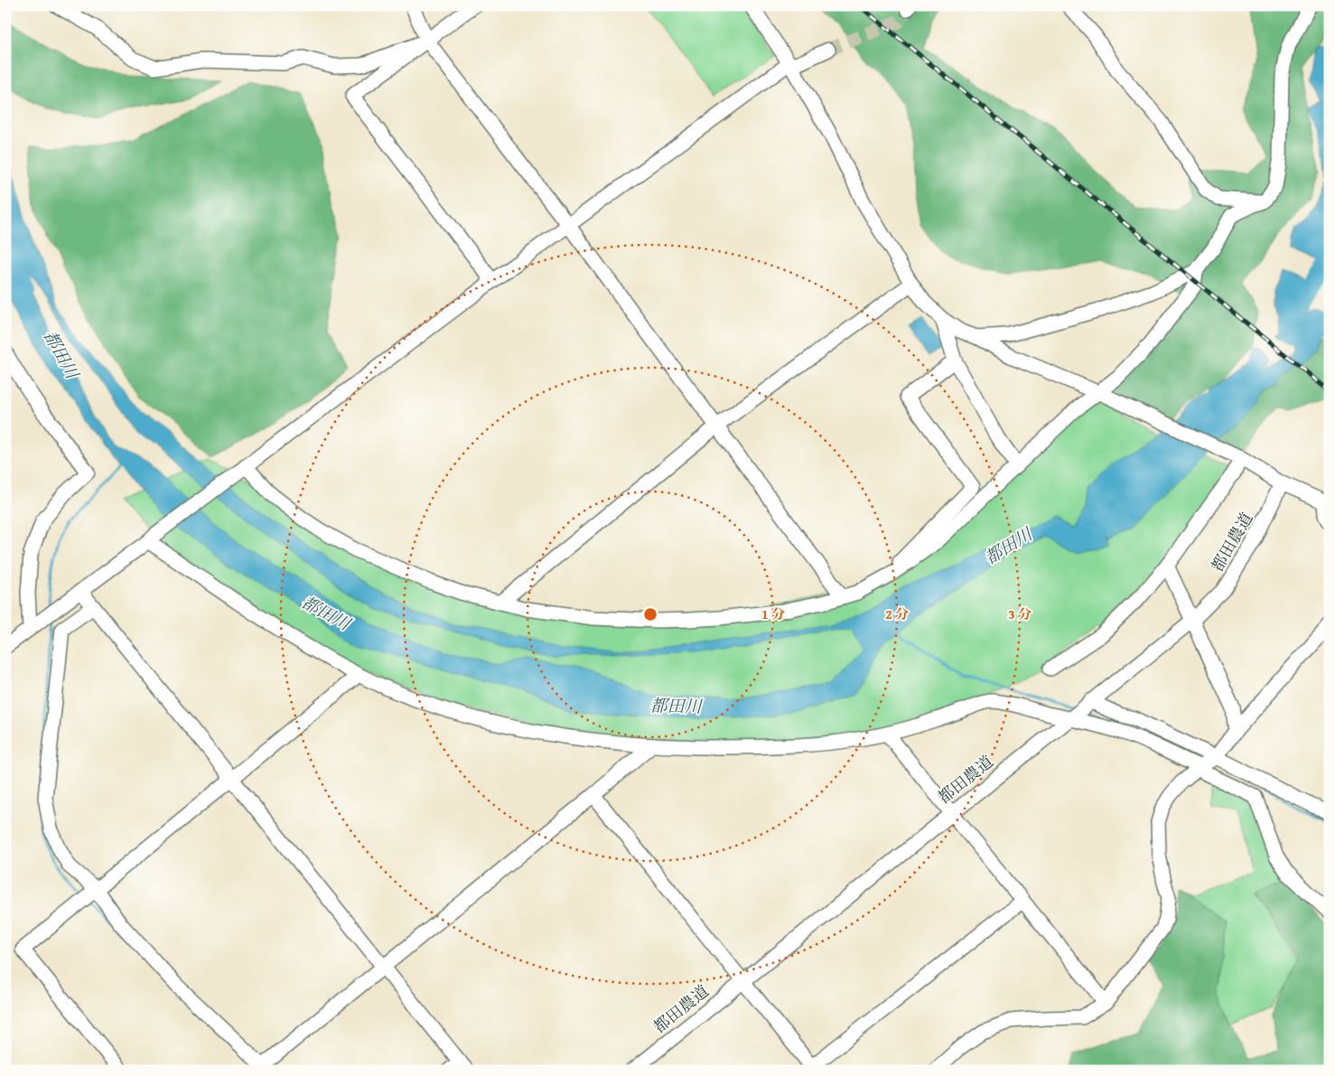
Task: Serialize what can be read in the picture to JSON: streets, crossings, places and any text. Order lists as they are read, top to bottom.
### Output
{
  "streets": {
    "street": ["都田農道"]
  },
  "water": ["都田川"],
  "rings": ["1 分", "2 分", "3 分"]
}
